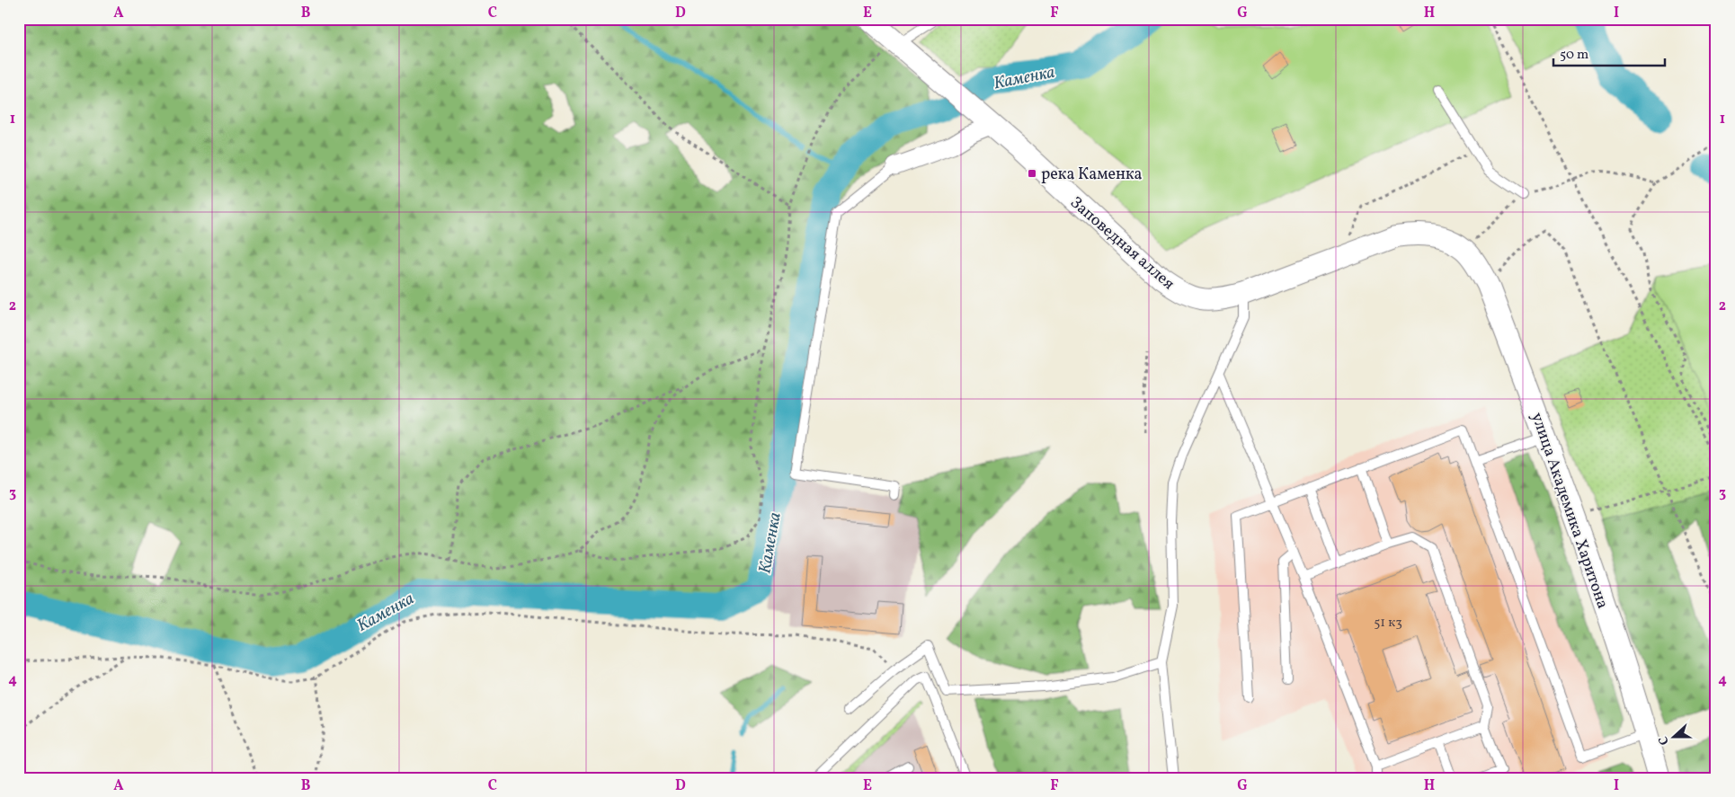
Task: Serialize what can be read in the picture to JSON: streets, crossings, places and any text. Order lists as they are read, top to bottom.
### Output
{
  "streets": {
    "street": ["Заповедная аллея", "улица Академика Харитона"]
  },
  "crossings": [
    ["Заповедная аллея", "улица Академика Харитона"]
  ],
  "water": ["Каменка"],
  "places": {
    "transit": ["река Каменка"]
  },
  "house_numbers": ["51 к3"],
  "scale_bar": "50 m",
  "north": "left",
  "grid": {
    "columns": [
      "A",
      "B",
      "C",
      "D",
      "E",
      "F",
      "G",
      "H",
      "I"
    ],
    "rows": [
      "1",
      "2",
      "3",
      "4"
    ]
  }
}
